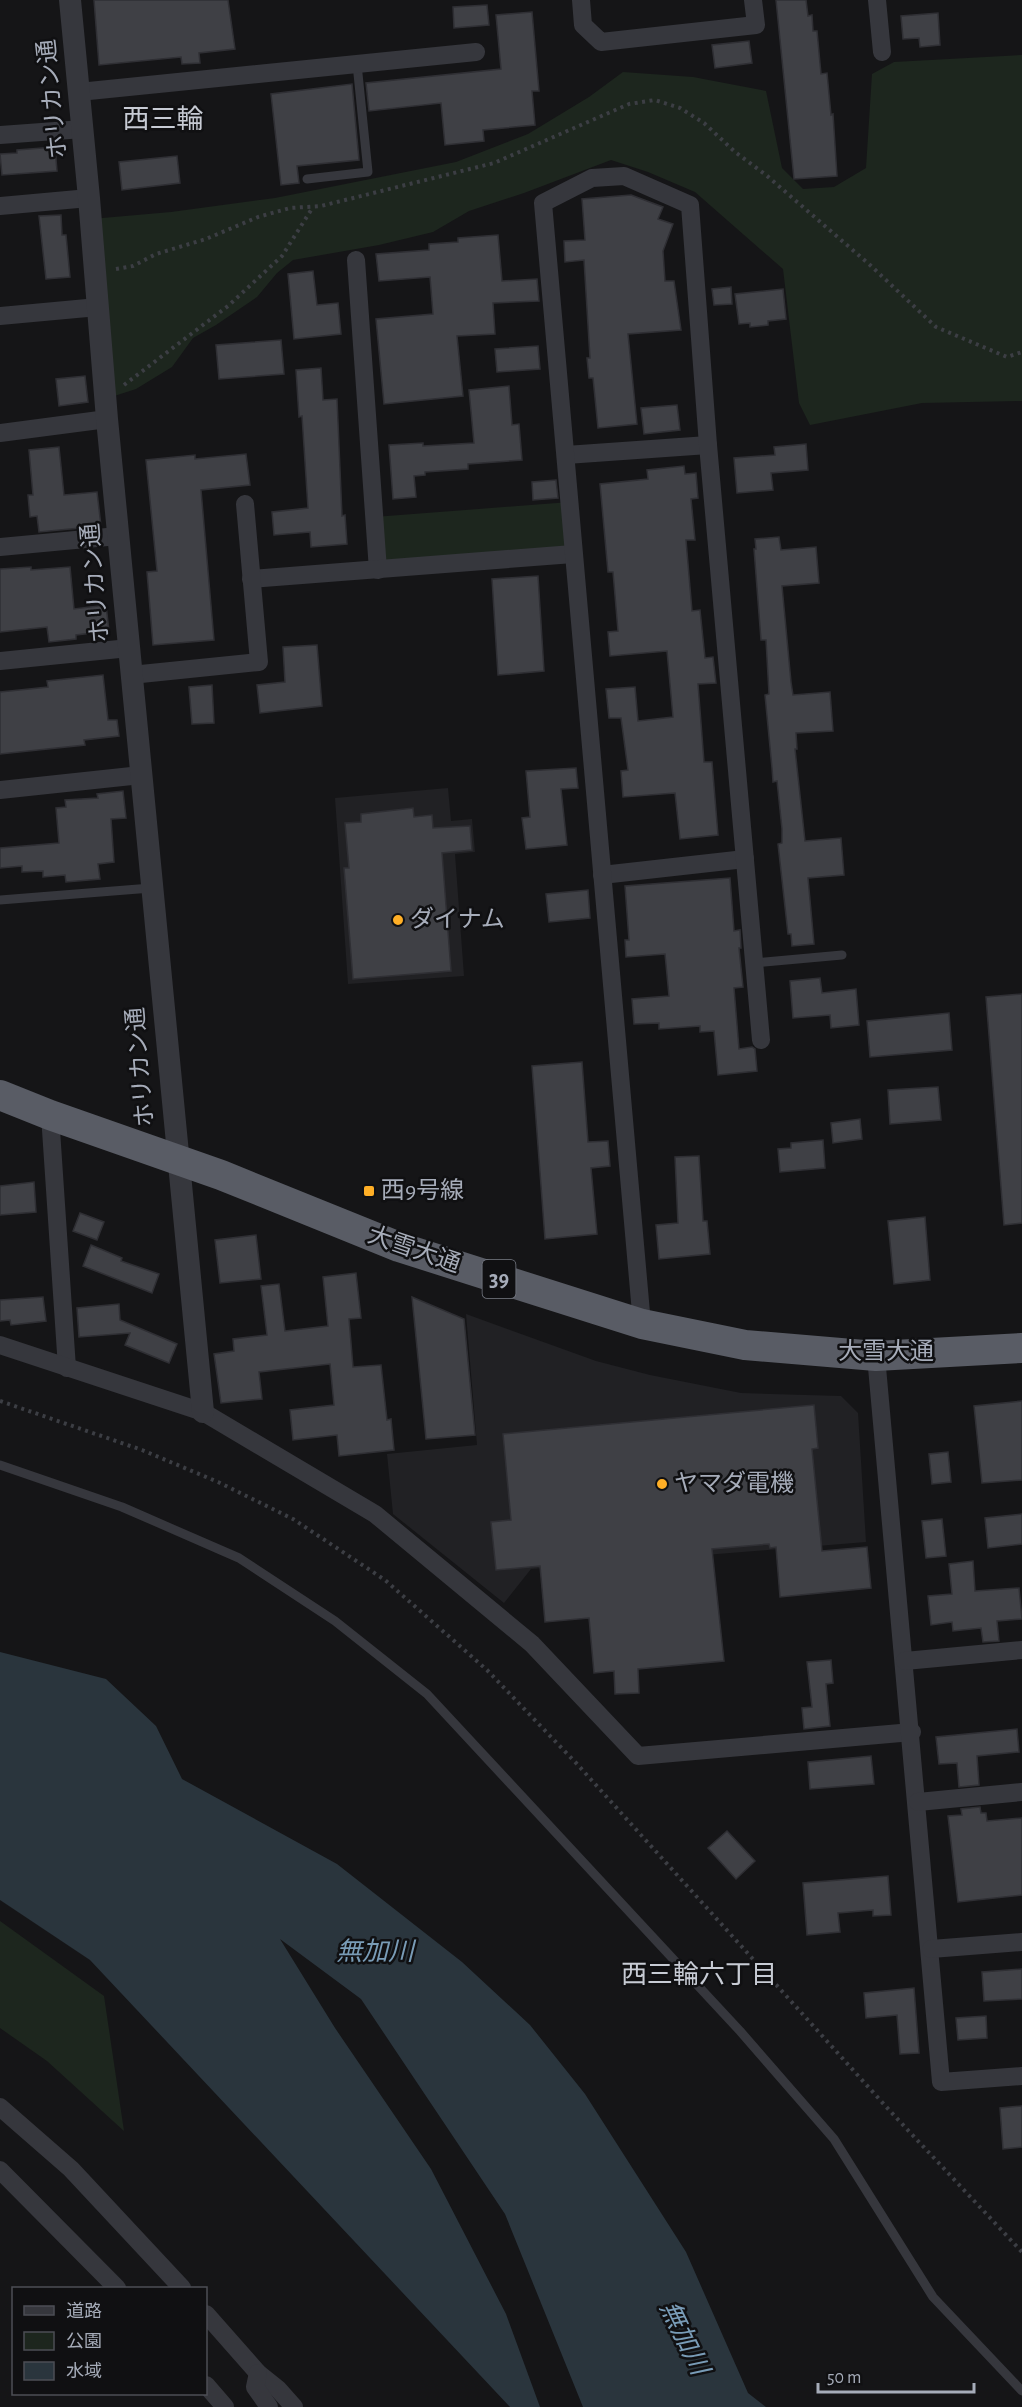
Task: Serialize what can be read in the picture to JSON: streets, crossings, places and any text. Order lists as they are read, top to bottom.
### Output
{
  "streets": {
    "highway": ["大雪大通", "39"],
    "street": ["ホリカン通"]
  },
  "crossings": [
    ["ホリカン通", "大雪大通"]
  ],
  "districts": ["西三輪", "西三輪六丁目"],
  "water": ["無加川"],
  "places": {
    "other": ["ダイナム", "ヤマダ電機"],
    "transit": ["西9号線"]
  },
  "legend": ["道路", "公園", "水域"],
  "scale_bar": "50 m"
}
